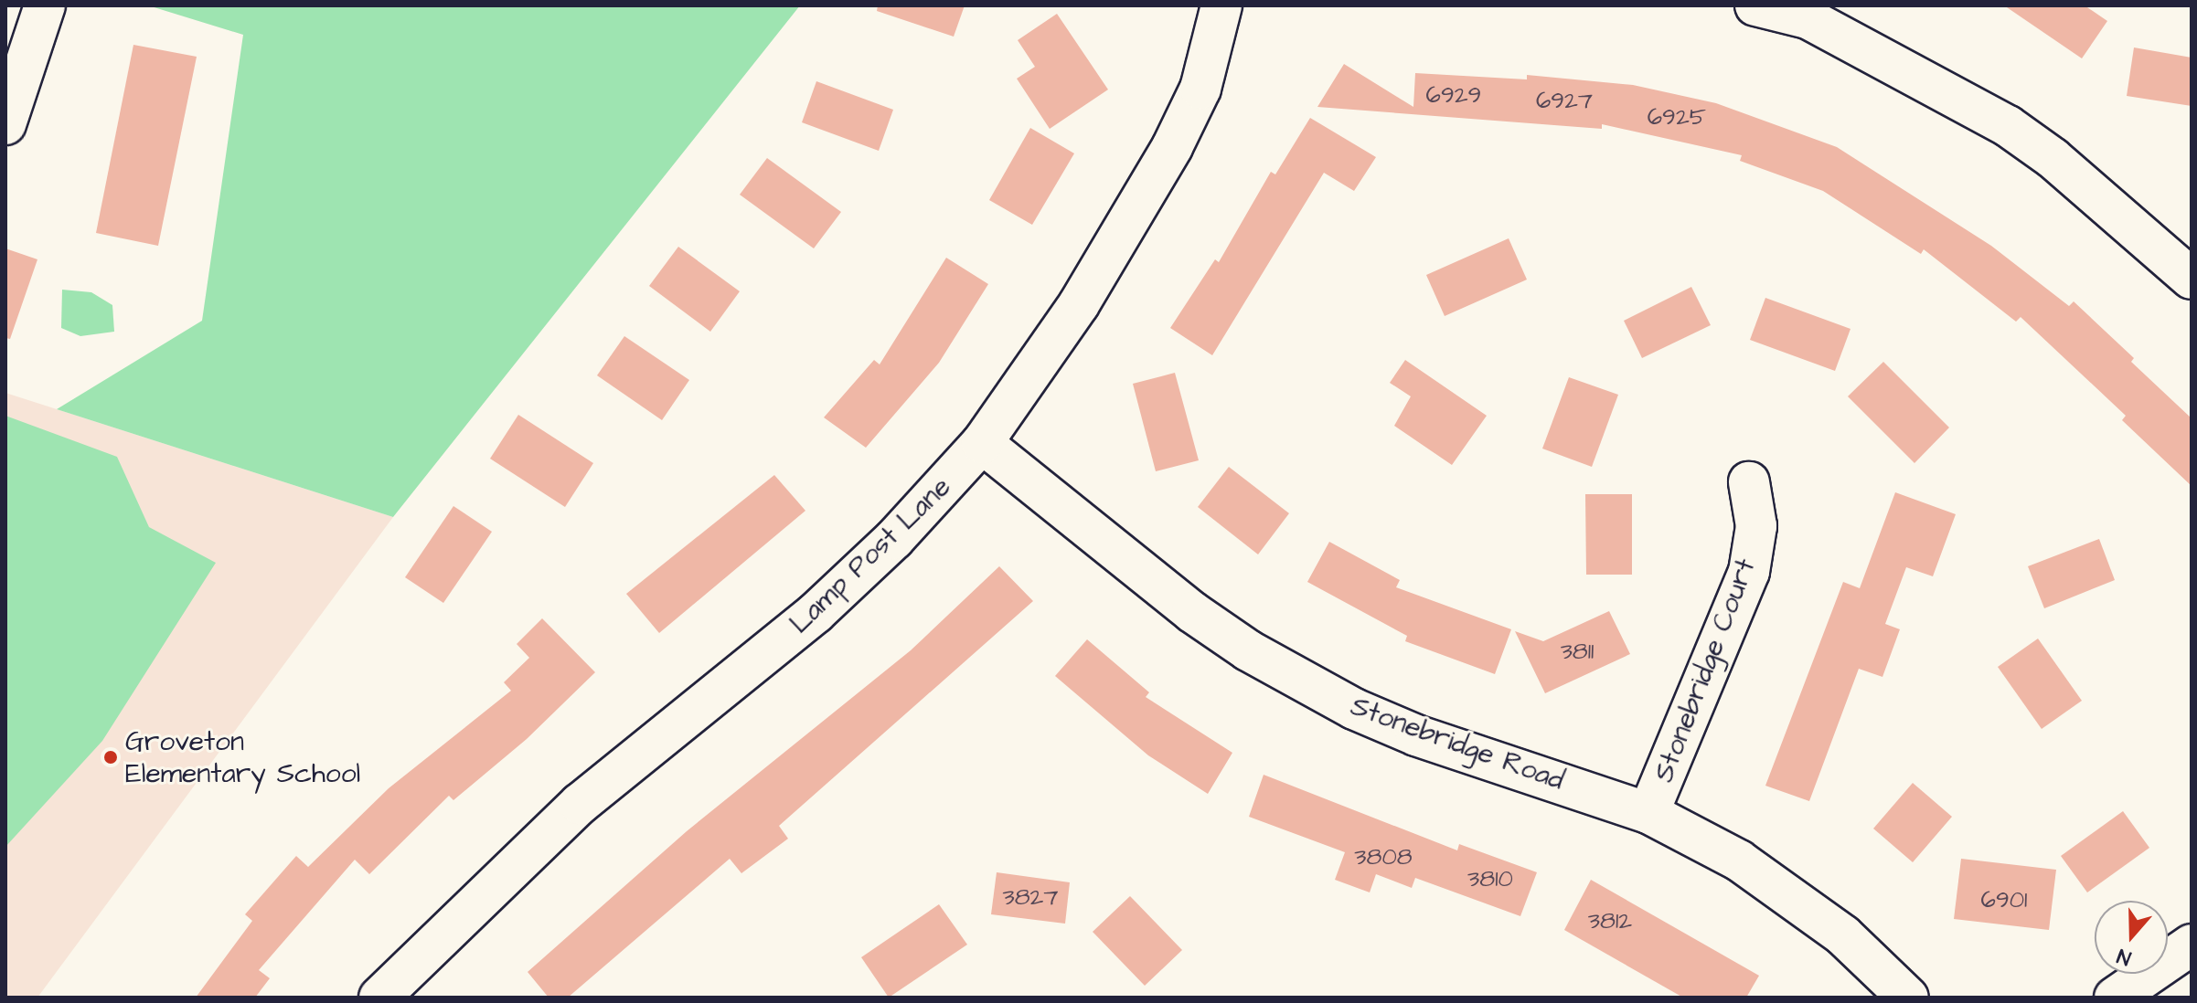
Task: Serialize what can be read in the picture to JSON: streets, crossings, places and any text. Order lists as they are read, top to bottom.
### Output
{
  "streets": {
    "street": ["Lamp Post Lane", "Stonebridge Court", "Stonebridge Road"]
  },
  "crossings": [
    ["Lamp Post Lane", "Stonebridge Road"],
    ["Stonebridge Court", "Stonebridge Road"]
  ],
  "places": ["Groveton Elementary School"],
  "house_numbers": [
    "6929",
    "6927",
    "6925",
    "3811",
    "3808",
    "3810",
    "3827",
    "6901",
    "3812"
  ],
  "north": "bottom"
}
